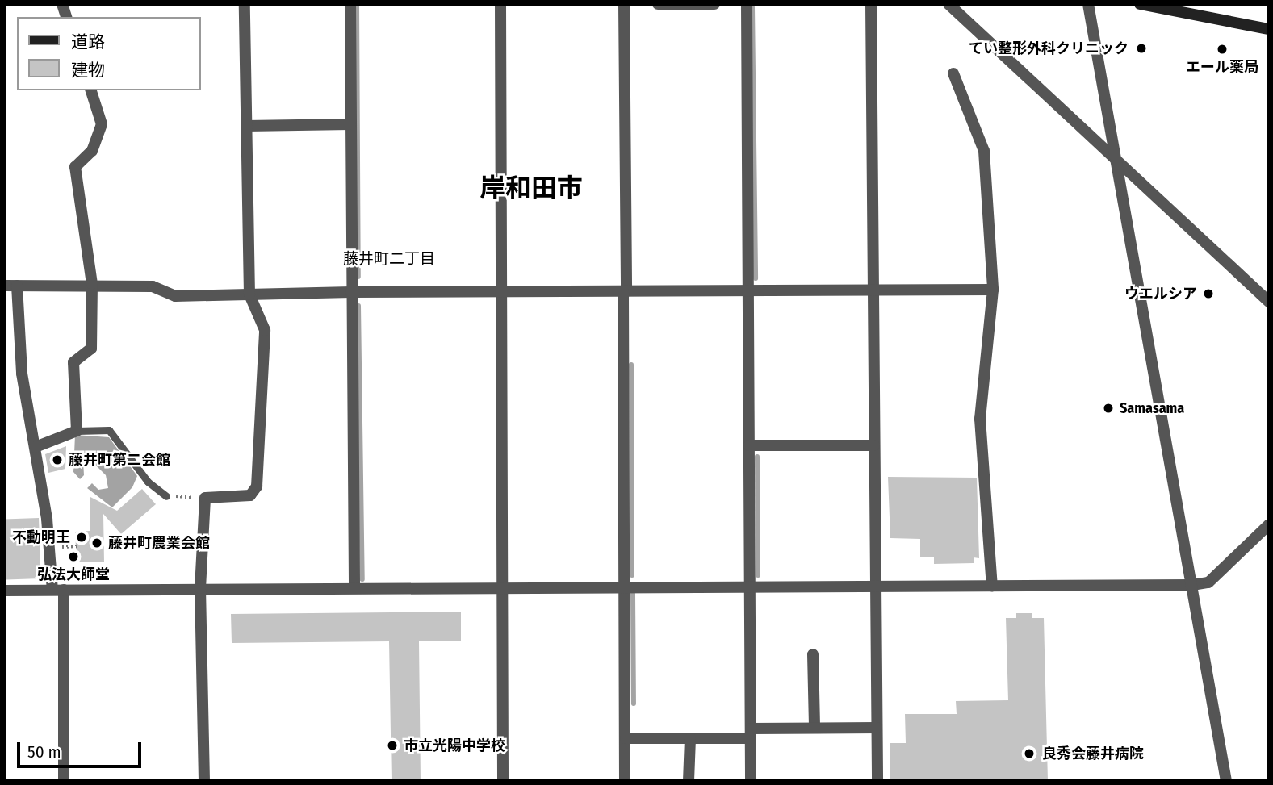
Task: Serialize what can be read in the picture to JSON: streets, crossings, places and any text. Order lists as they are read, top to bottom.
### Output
{
  "districts": ["岸和田市", "藤井町二丁目"],
  "places": [
    "てい整形外科クリニック",
    "エール薬局",
    "ウエルシア",
    "Samasama",
    "藤井町第二会館",
    "不動明王",
    "藤井町農業会館",
    "弘法大師堂",
    "市立光陽中学校",
    "良秀会藤井病院"
  ],
  "legend": ["道路", "建物"],
  "scale_bar": "50 m"
}
